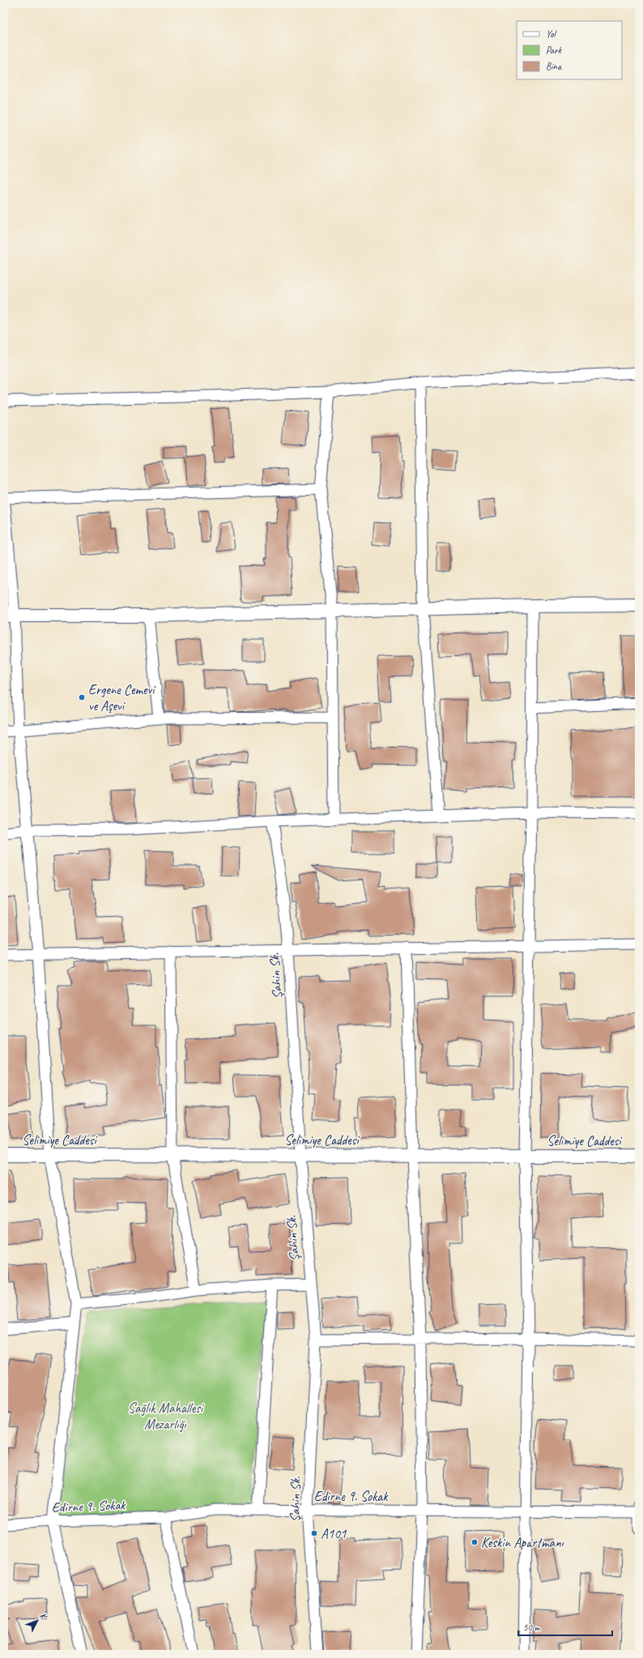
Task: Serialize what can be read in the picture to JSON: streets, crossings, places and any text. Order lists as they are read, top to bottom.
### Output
{
  "streets": {
    "street": ["Şahin Sk.", "Selimiye Caddesi", "Edirne 9. Sokak"]
  },
  "crossings": [
    ["Şahin Sk.", "Selimiye Caddesi"],
    ["Şahin Sk.", "Edirne 9. Sokak"]
  ],
  "parks": ["Sağlık Mahallesi Mezarlığı"],
  "places": ["Ergene Cemevi ve Aşevi", "A101", "Keskin Apartmanı"],
  "legend": ["Yol", "Park", "Bina"],
  "scale_bar": "50 m",
  "north": "top right"
}
